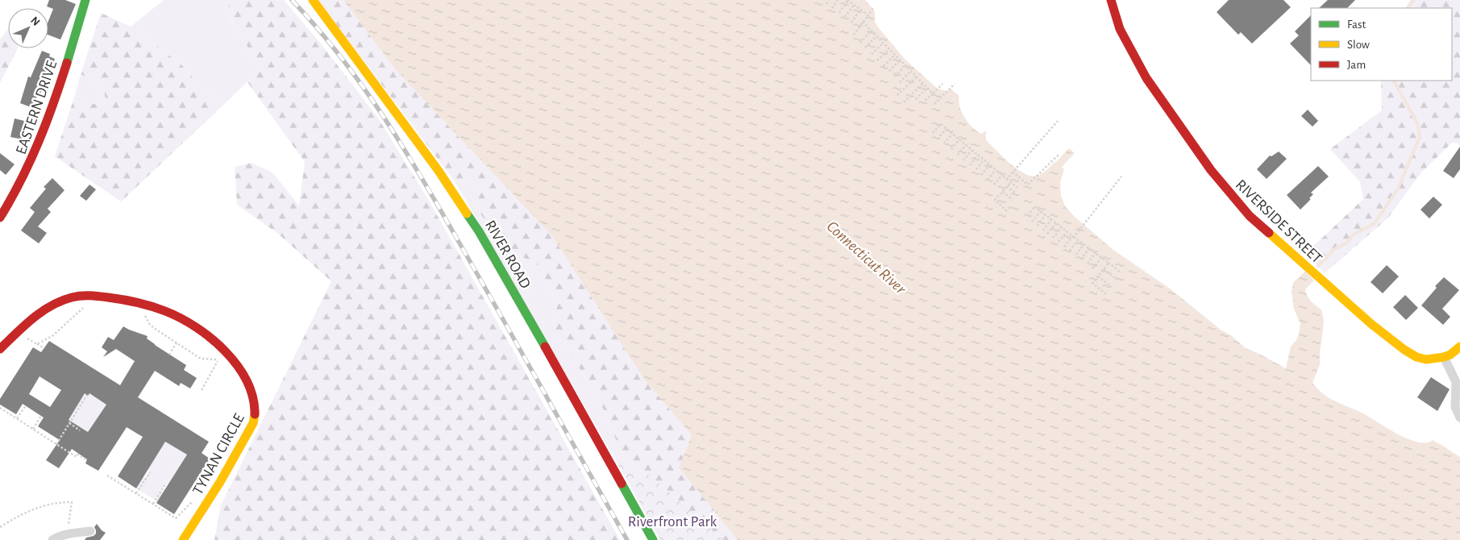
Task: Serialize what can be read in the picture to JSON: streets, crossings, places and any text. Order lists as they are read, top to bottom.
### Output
{
  "streets": {
    "street": [
      "EASTERN DRIVE",
      "RIVERSIDE STREET",
      "RIVER ROAD",
      "TYNAN CIRCLE"
    ]
  },
  "water": ["Connecticut River"],
  "parks": ["Riverfront Park"],
  "legend": ["Fast", "Slow", "Jam"],
  "north": "top right"
}
